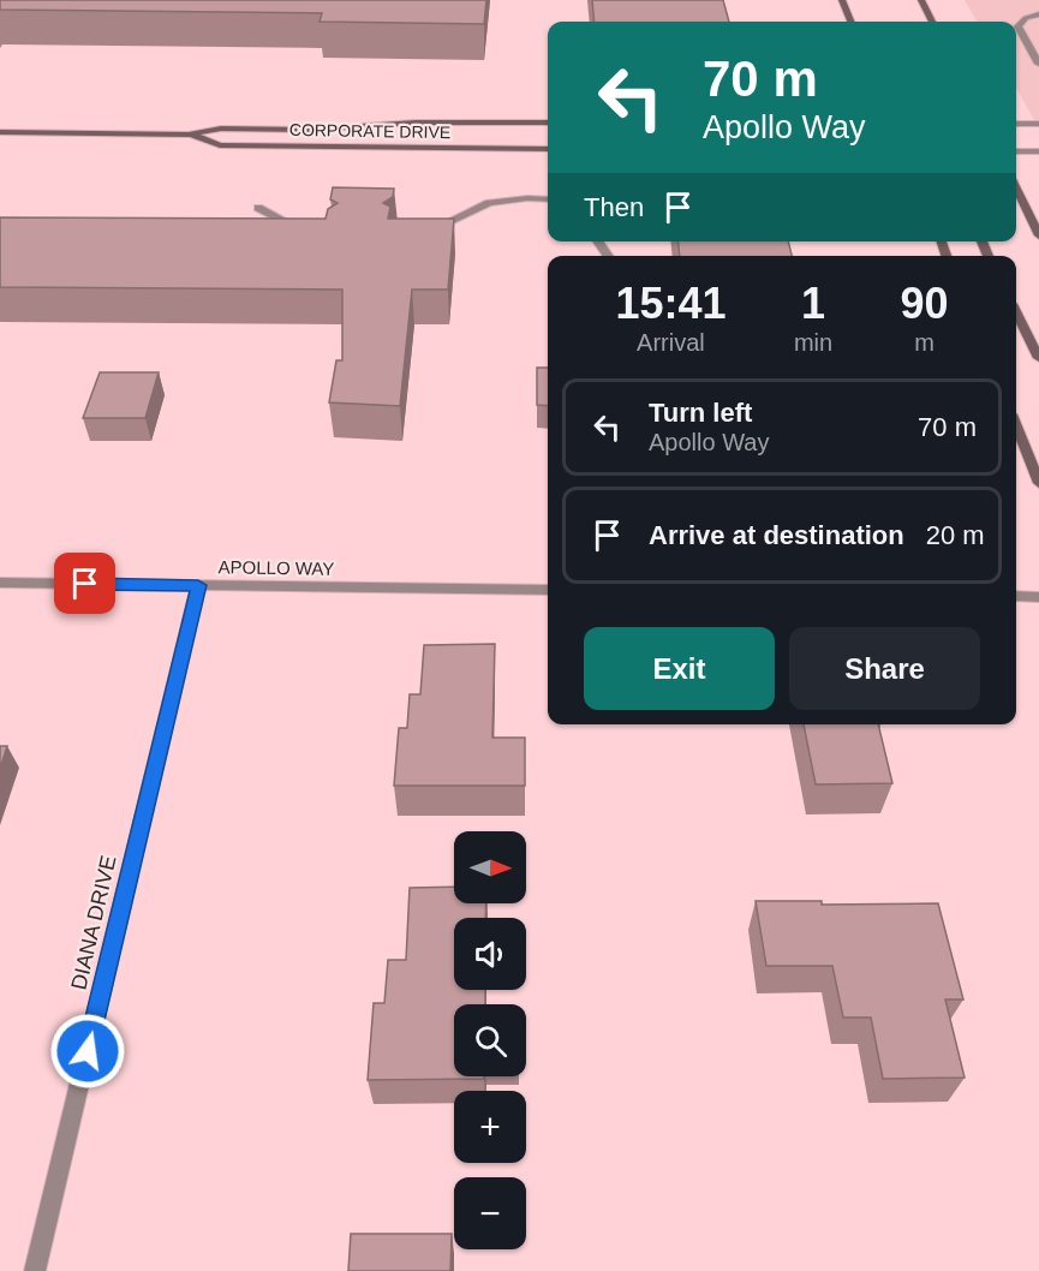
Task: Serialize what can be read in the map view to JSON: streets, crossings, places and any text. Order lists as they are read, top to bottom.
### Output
{
  "streets": {
    "street": ["CORPORATE DRIVE", "APOLLO WAY", "DIANA DRIVE"]
  },
  "crossings": [
    ["APOLLO WAY", "DIANA DRIVE"]
  ],
  "north": "right",
  "page": {
    "turn": ["70 m", "Apollo Way"],
    "then": "Then",
    "eta": [
      "15:41",
      "Arrival",
      "1",
      "min",
      "90",
      "m"
    ],
    "list": [
      {
        "name": "Turn left",
        "note": "Apollo Way",
        "value": "70 m"
      },
      {
        "name": "Arrive at destination",
        "value": "20 m"
      }
    ],
    "buttons": ["Exit", "Share"],
    "map_buttons": ["+", "−"]
  }
}
